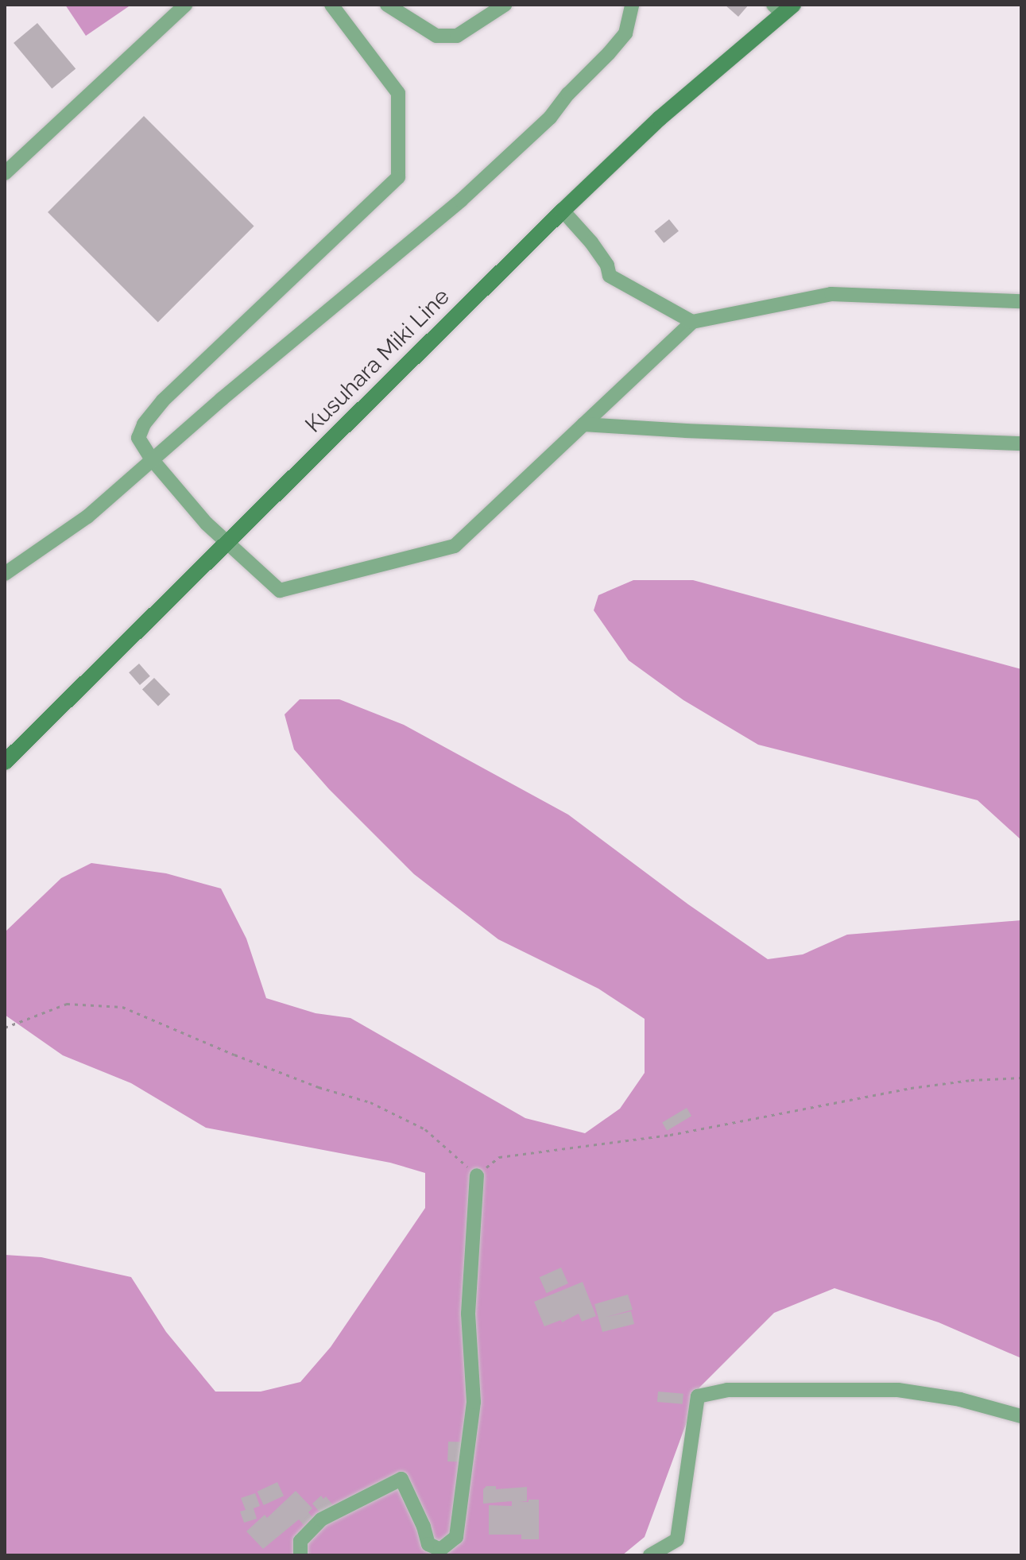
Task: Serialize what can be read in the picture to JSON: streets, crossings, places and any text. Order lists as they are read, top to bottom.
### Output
{
  "streets": {
    "main road": ["Kusuhara Miki Line"]
  }
}
